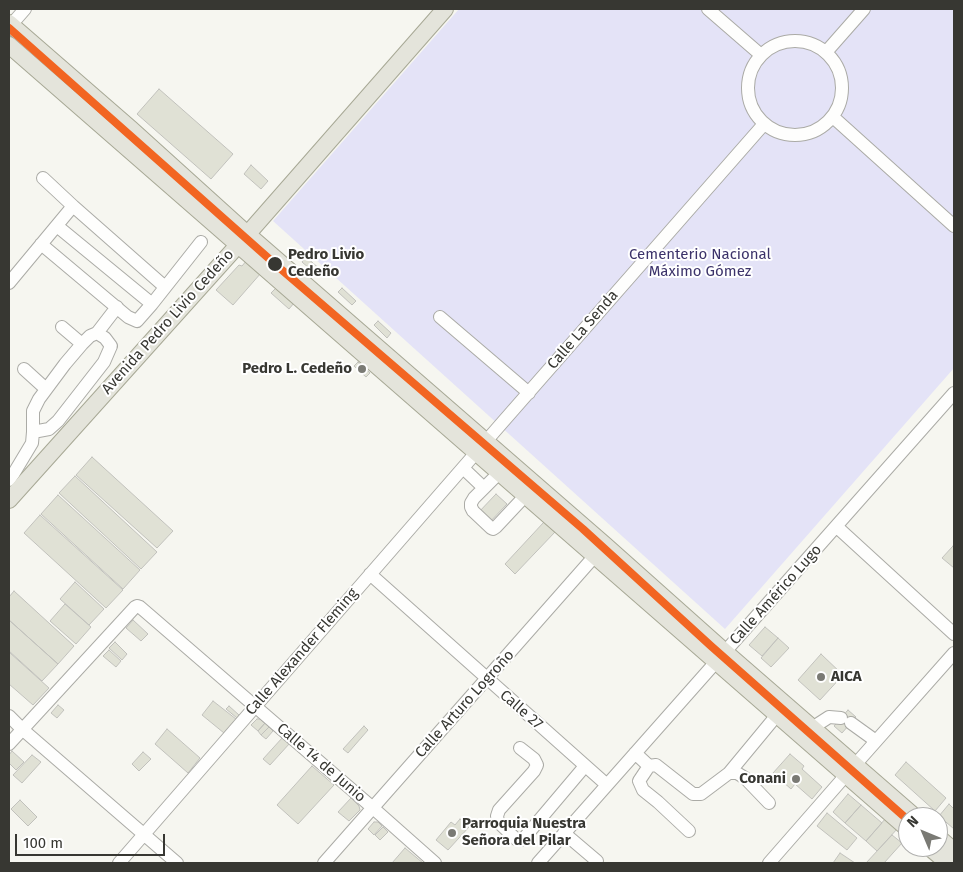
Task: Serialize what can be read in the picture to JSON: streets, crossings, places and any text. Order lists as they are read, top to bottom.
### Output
{
  "streets": {
    "main road": ["Avenida Pedro Livio Cedeño"],
    "street": [
      "Calle La Senda",
      "Calle Américo Lugo",
      "Calle Alexander Fleming",
      "Calle Arturo Logroño",
      "Calle 27",
      "Calle 14 de Junio"
    ]
  },
  "crossings": [
    ["Calle La Senda", "Calle Alexander Fleming"],
    ["Calle Américo Lugo", "Calle 27"],
    ["Calle Alexander Fleming", "Calle 27"],
    ["Calle Alexander Fleming", "Calle 14 de Junio"],
    ["Calle Arturo Logroño", "Calle 27"],
    ["Calle Arturo Logroño", "Calle 14 de Junio"]
  ],
  "parks": ["Cementerio Nacional Máximo Gómez"],
  "places": [
    "Pedro Livio Cedeño",
    "Pedro L. Cedeño",
    "AICA",
    "Conani",
    "Parroquia Nuestra Señora del Pilar"
  ],
  "scale_bar": "100 m",
  "north": "top left"
}
